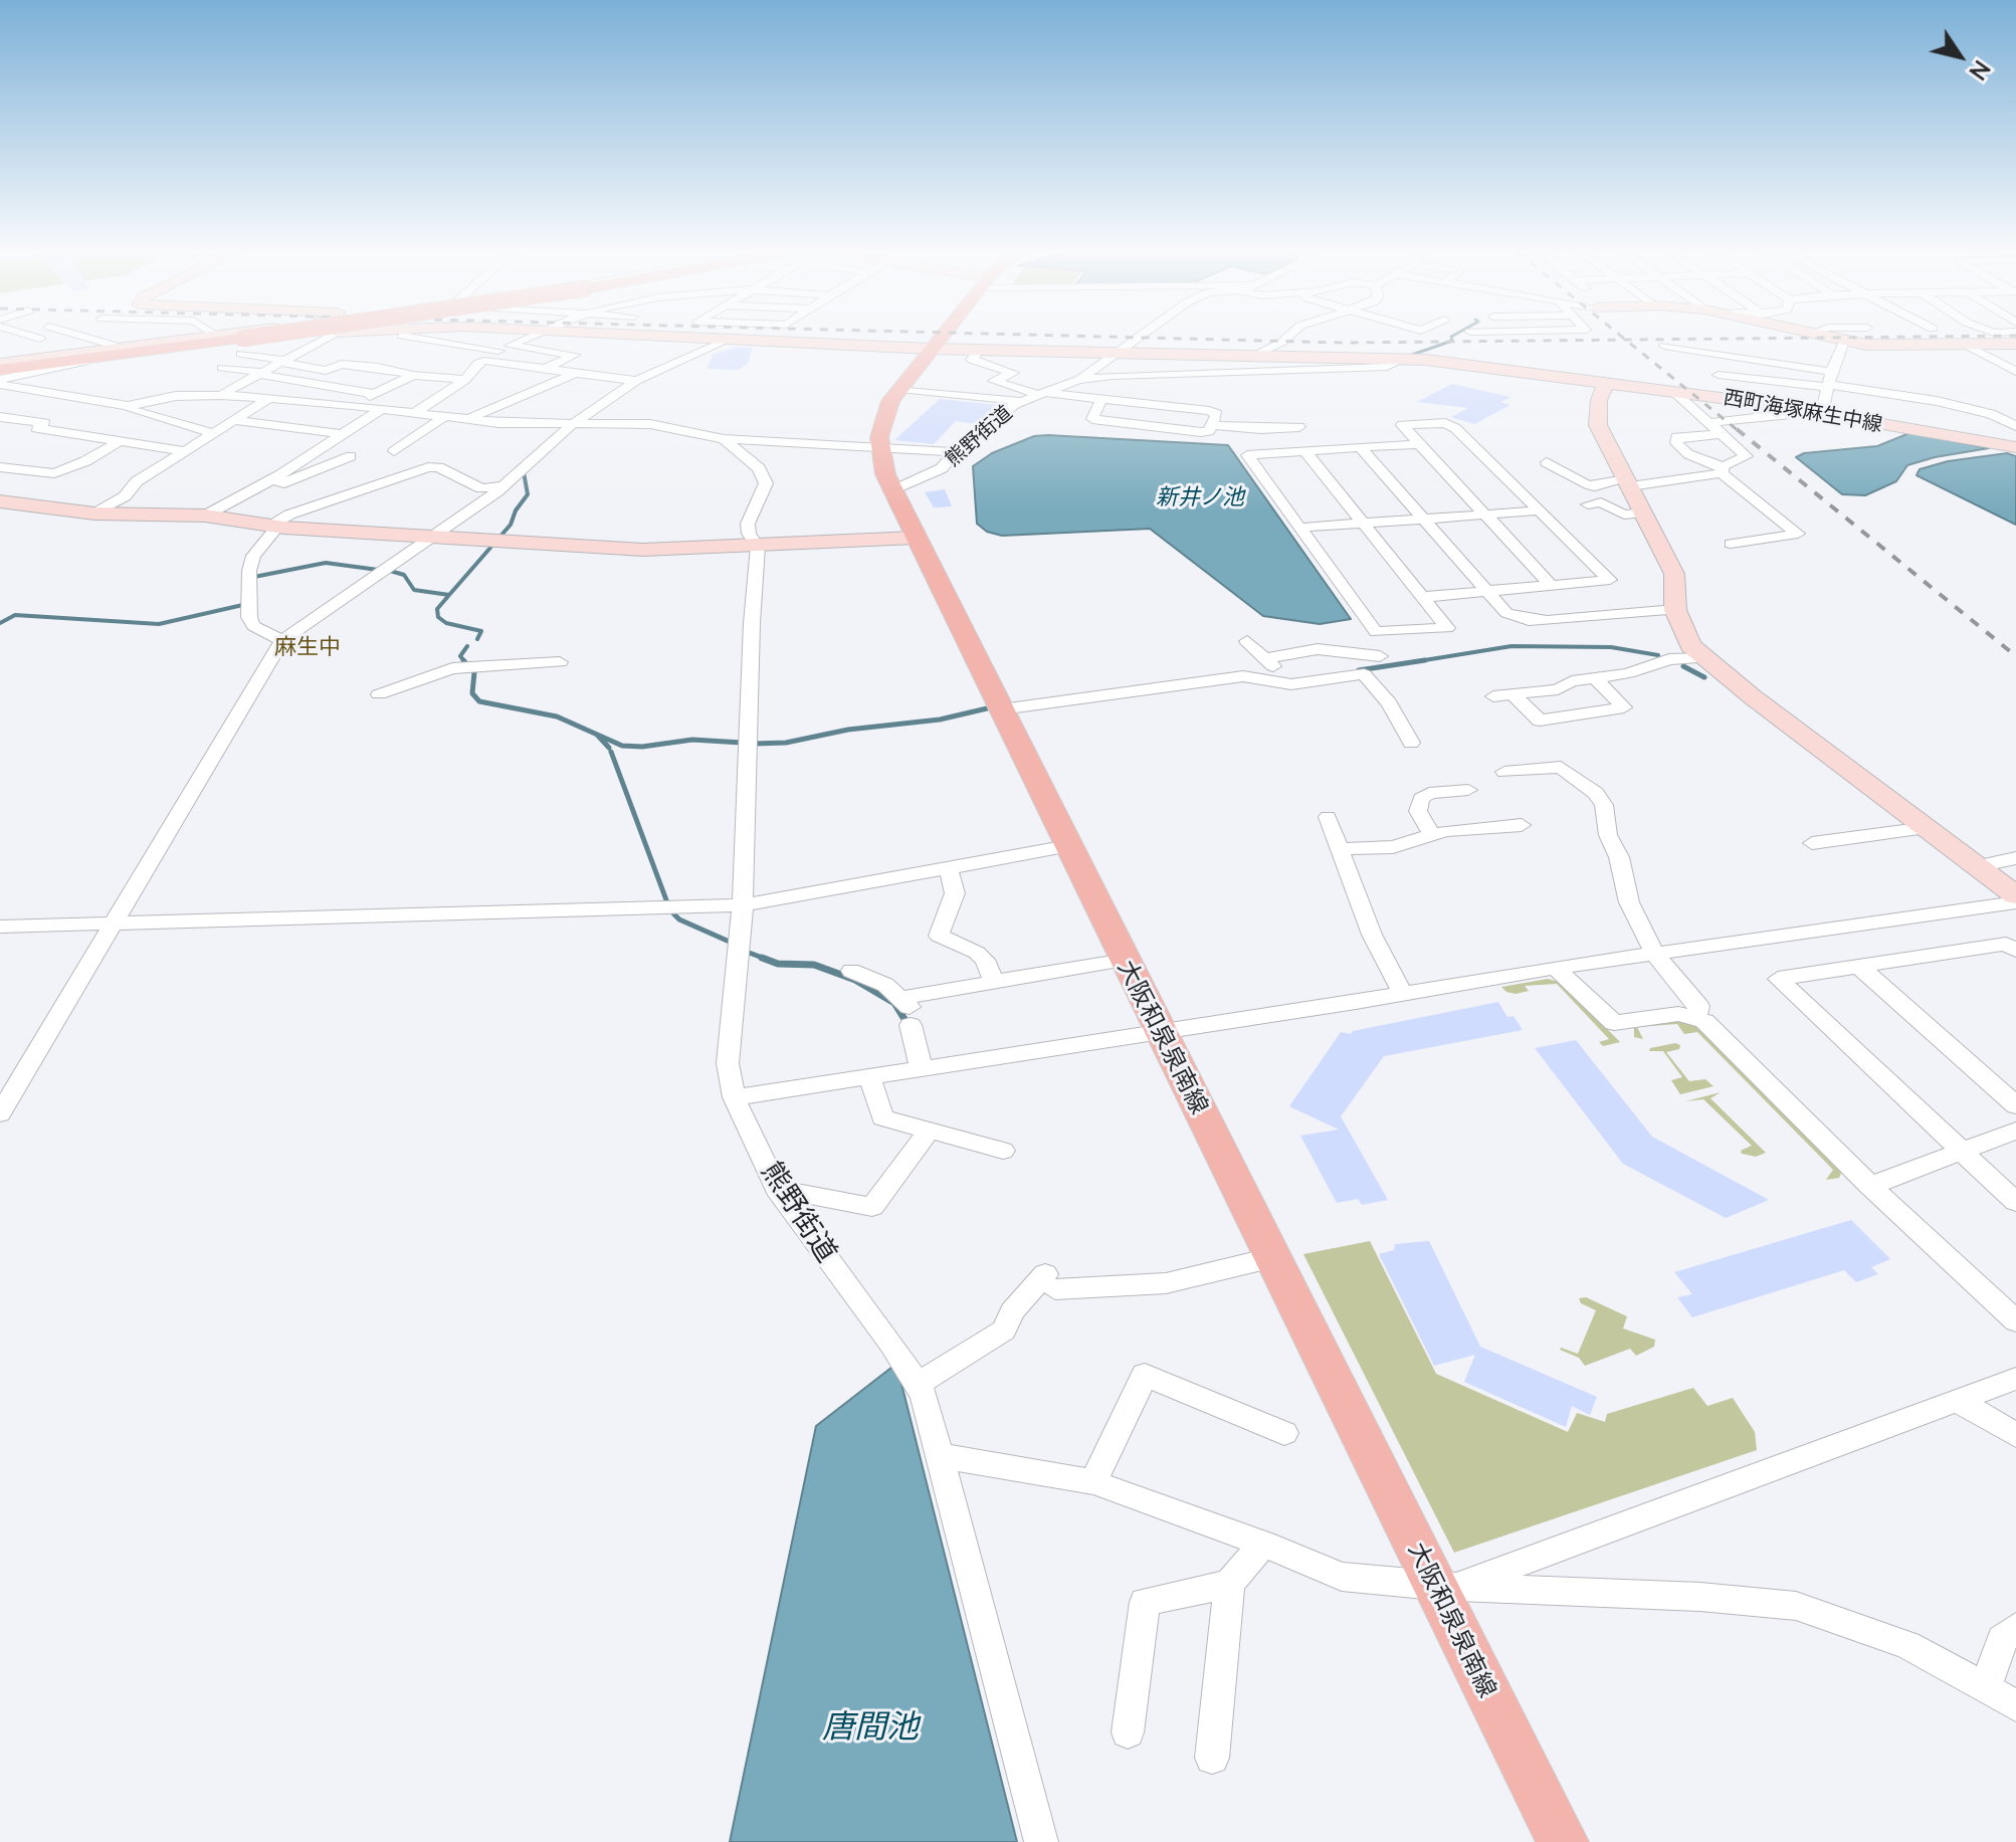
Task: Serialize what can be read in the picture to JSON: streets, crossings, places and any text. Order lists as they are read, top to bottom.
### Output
{
  "streets": {
    "main road": ["大阪和泉泉南線"],
    "street": ["西町海塚麻生中線", "熊野街道"]
  },
  "crossings": [
    ["西町海塚麻生中線", "熊野街道"],
    ["熊野街道", "大阪和泉泉南線"]
  ],
  "districts": ["麻生中"],
  "water": ["新井ノ池", "唐間池"],
  "north": "bottom right"
}
